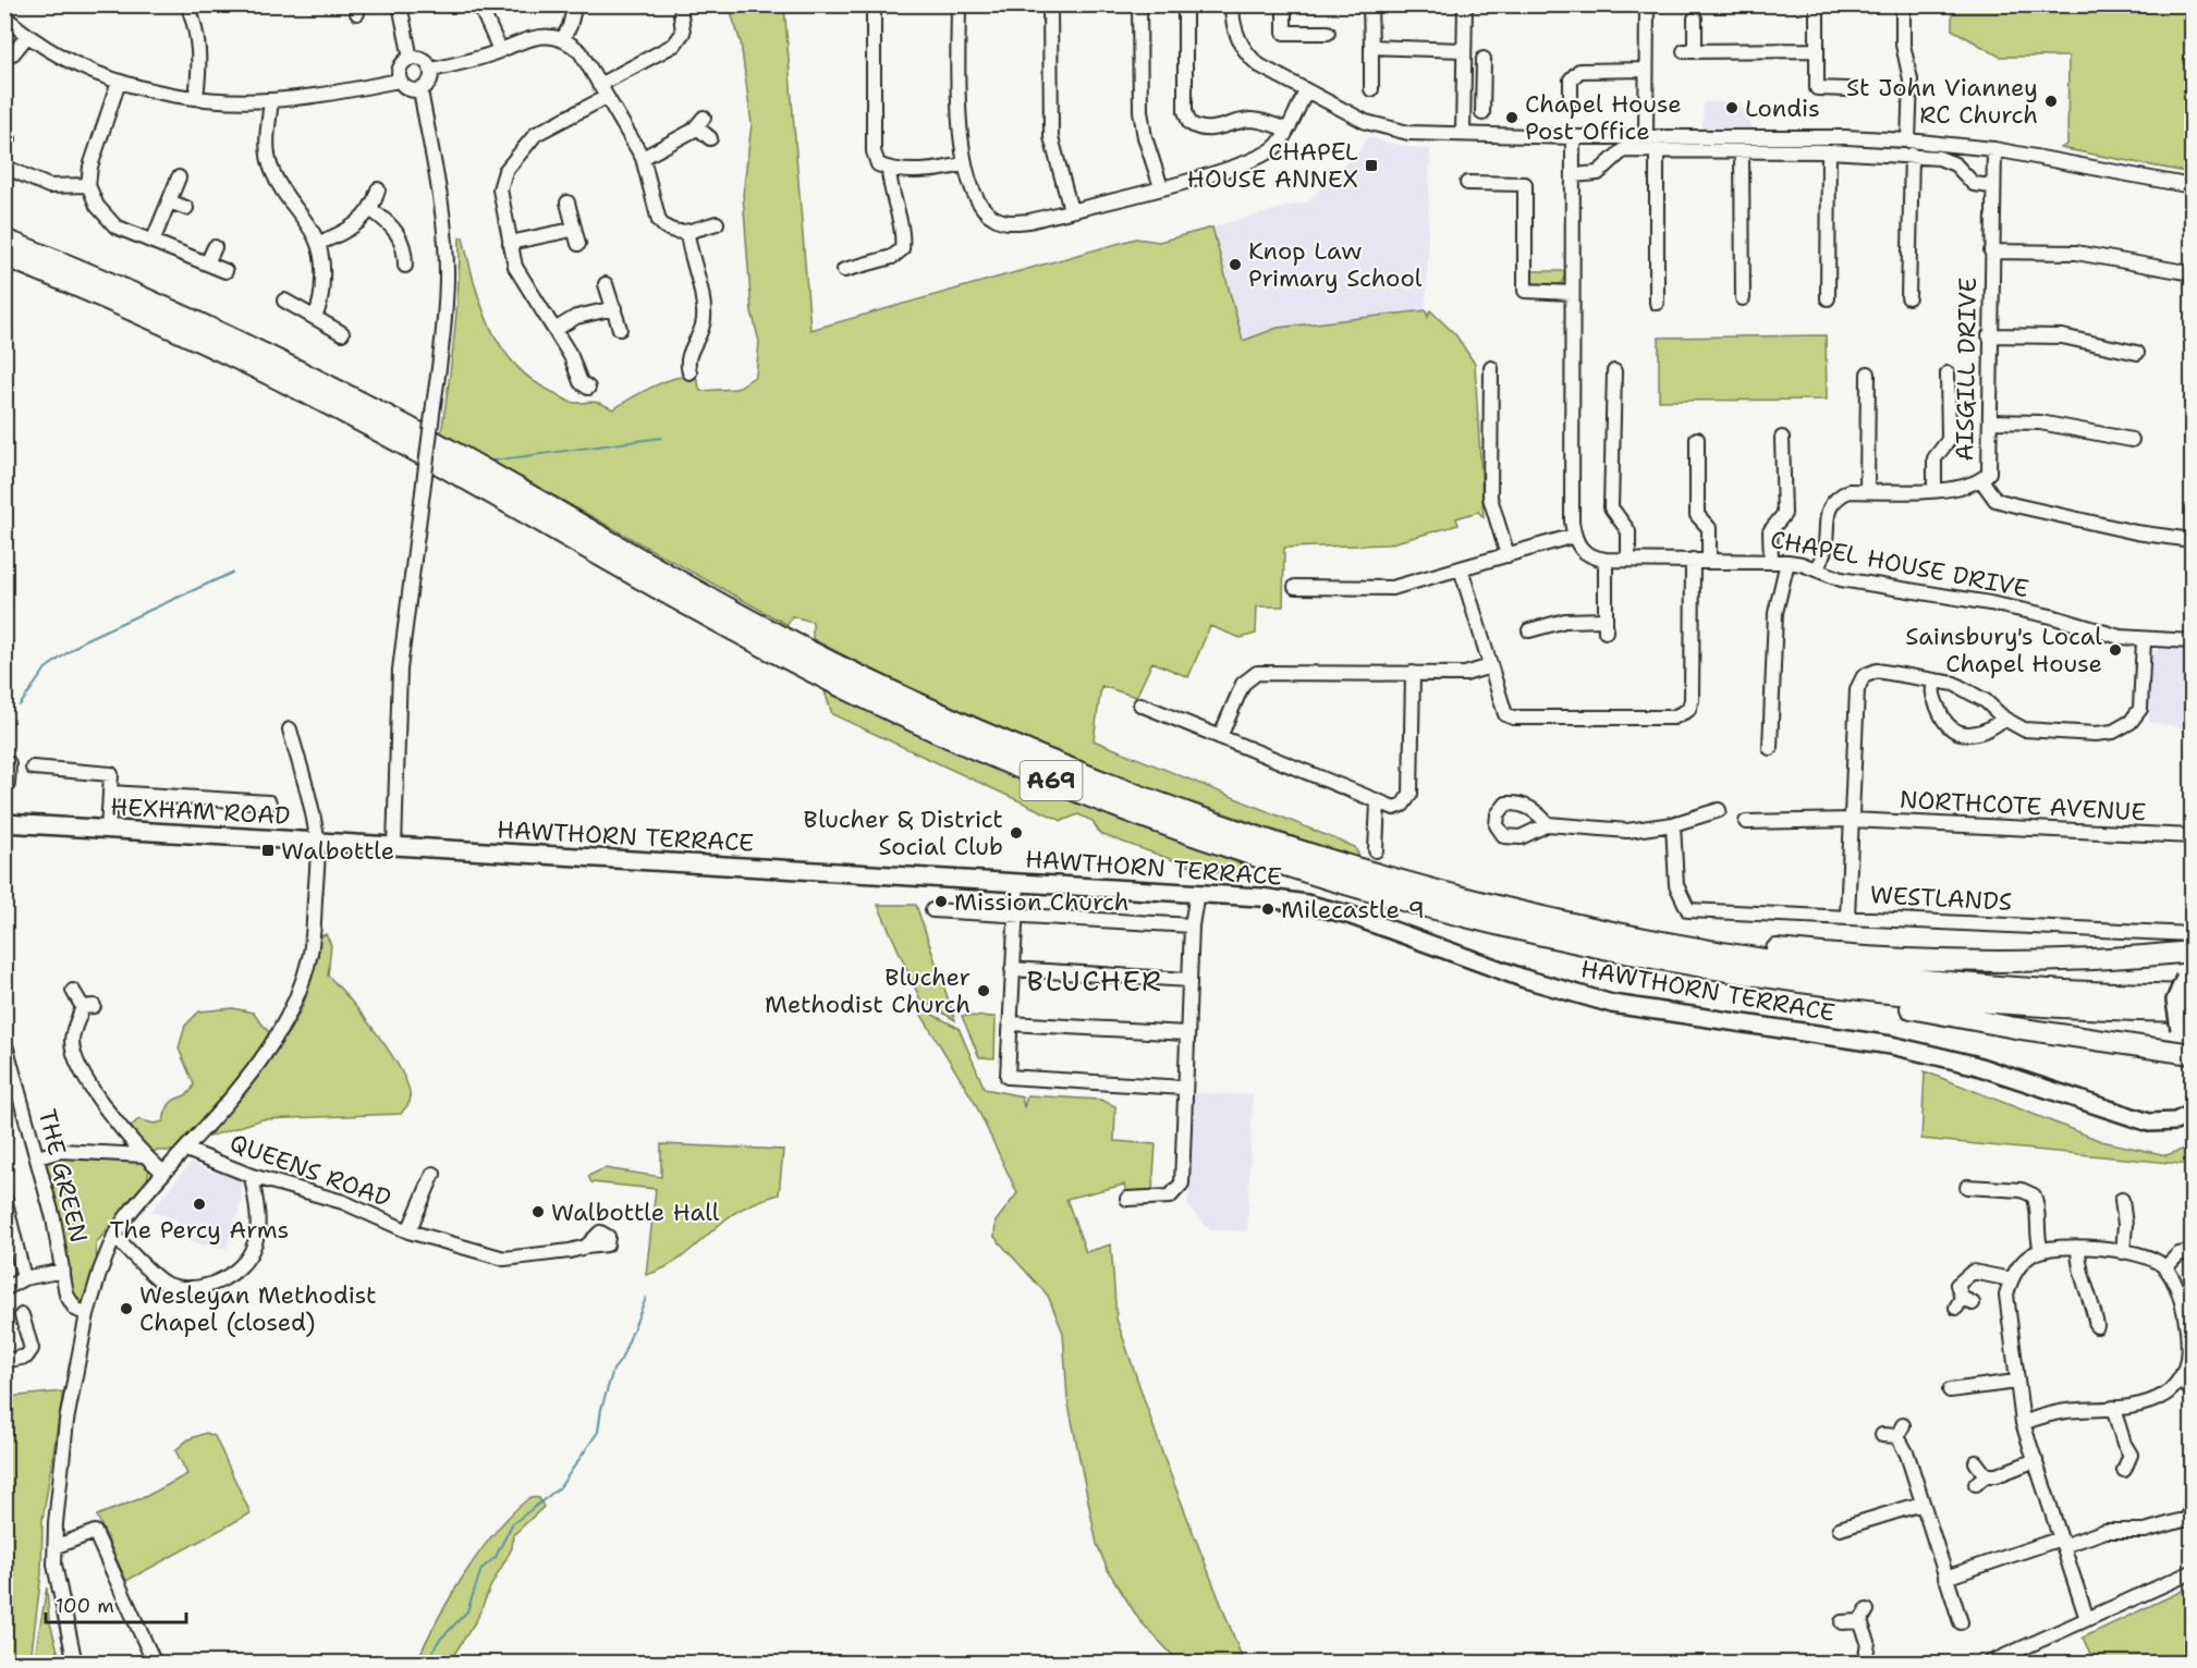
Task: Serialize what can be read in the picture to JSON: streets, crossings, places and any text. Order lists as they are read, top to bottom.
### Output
{
  "streets": {
    "highway": ["A69"],
    "main road": ["HEXHAM ROAD", "HAWTHORN TERRACE"],
    "street": [
      "AISGILL DRIVE",
      "CHAPEL HOUSE DRIVE",
      "NORTHCOTE AVENUE",
      "WESTLANDS",
      "QUEENS ROAD",
      "THE GREEN"
    ]
  },
  "crossings": [
    ["AISGILL DRIVE", "CHAPEL HOUSE DRIVE"],
    ["HEXHAM ROAD", "HAWTHORN TERRACE"]
  ],
  "districts": ["BLUCHER"],
  "places": {
    "other": [
      "St John Vianney RC Church",
      "Londis",
      "Chapel House Post Office",
      "Knop Law Primary School",
      "Sainsbury's Local Chapel House",
      "Blucher & District Social Club",
      "Mission Church",
      "Milecastle 9",
      "Blucher Methodist Church",
      "The Percy Arms",
      "Walbottle Hall",
      "Wesleyan Methodist Chapel (closed)"
    ],
    "transit": ["CHAPEL HOUSE ANNEX", "Walbottle"]
  },
  "scale_bar": "100 m"
}
